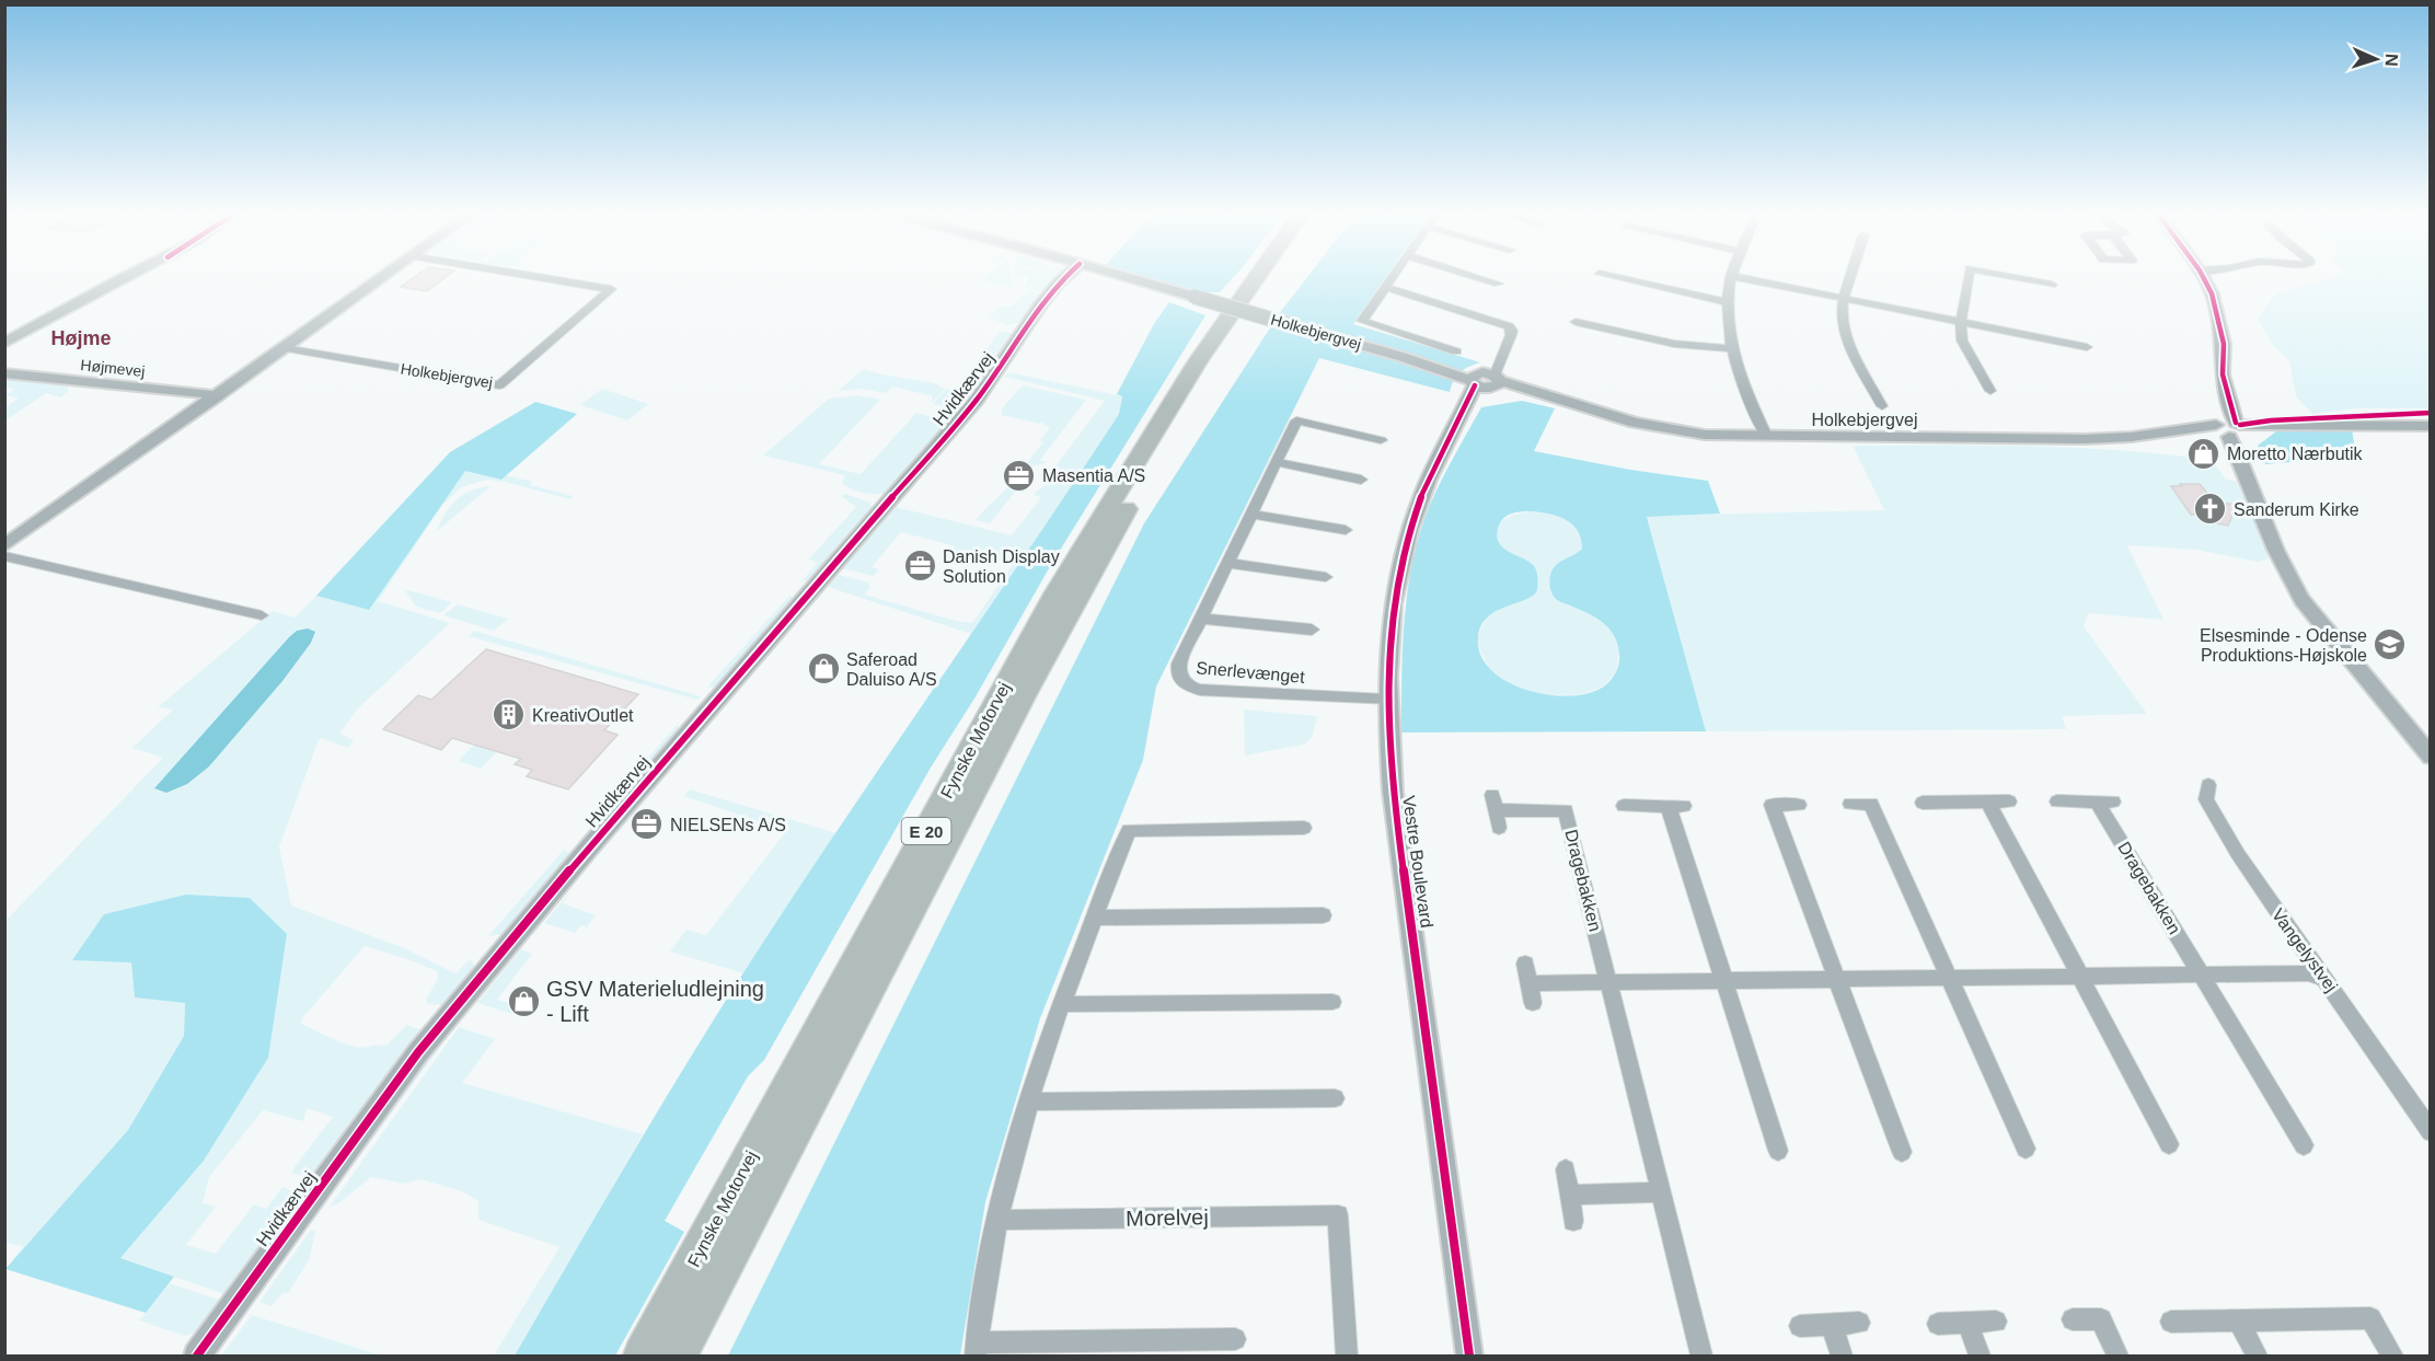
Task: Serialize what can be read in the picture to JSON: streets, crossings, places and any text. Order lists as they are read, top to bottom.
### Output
{
  "streets": {
    "highway": ["Fynske Motorvej", "E 20"],
    "street": [
      "Holkebjergvej",
      "Højmevej",
      "Hvidkærvej",
      "Snerlevænget",
      "Vestre Boulevard",
      "Dragebakken",
      "Vangelystvej",
      "Morelvej"
    ]
  },
  "crossings": [
    ["Holkebjergvej", "Vestre Boulevard"],
    ["Snerlevænget", "Vestre Boulevard"]
  ],
  "districts": ["Højme"],
  "places": {
    "shop": ["Moretto Nærbutik", "Saferoad Daluiso A/S", "GSV Materieludlejning - Lift"],
    "office": ["Masentia A/S", "Danish Display Solution", "NIELSENs A/S"],
    "church": ["Sanderum Kirke"],
    "school or university": ["Elsesminde - Odense Produktions-Højskole"],
    "building": ["KreativOutlet"]
  },
  "north": "right"
}
